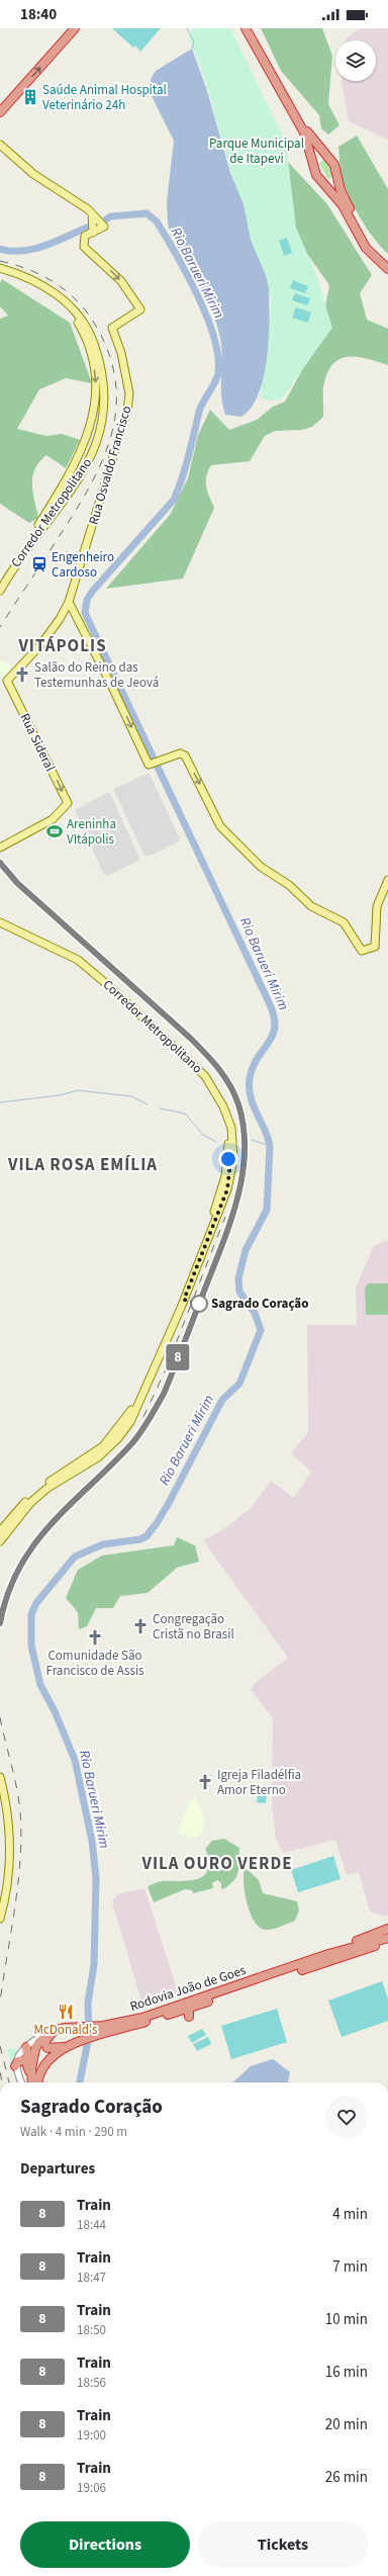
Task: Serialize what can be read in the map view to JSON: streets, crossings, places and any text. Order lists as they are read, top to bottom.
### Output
{
  "streets": {
    "highway": ["Rodovia João de Goes"],
    "main road": ["Rua Osvaldo Francisco", "Corredor Metropolitano", "Rua Sideral"]
  },
  "crossings": [
    ["Rua Osvaldo Francisco", "Rua Sideral"]
  ],
  "one_way": ["Rua Osvaldo Francisco"],
  "districts": ["VITÁPOLIS", "VILA ROSA EMÍLIA", "VILA OURO VERDE"],
  "water": ["Rio Barueri Mirim"],
  "parks": ["Parque Municipal de Itapevi"],
  "places": {
    "building": ["Saúde Animal Hospital Veterinário 24h"],
    "station": ["Engenheiro Cardoso"],
    "church": [
      "Salão do Reino das Testemunhas de Jeová",
      "Congregação Cristã no Brasil",
      "Comunidade São Francisco de Assis",
      "Igreja Filadélfia Amor Eterno"
    ],
    "sports": ["Areninha VItápolis"],
    "other": ["Sagrado Coração"],
    "restaurant": ["McDonald's"]
  },
  "page": {
    "status": "18:40",
    "on_map": "8",
    "heading": [
      ["Sagrado Coração", "Walk · 4 min · 290 m"],
      "Departures"
    ],
    "list": [
      {
        "mark": "8",
        "name": "Train",
        "note": "18:44",
        "value": "4 min"
      },
      {
        "mark": "8",
        "name": "Train",
        "note": "18:47",
        "value": "7 min"
      },
      {
        "mark": "8",
        "name": "Train",
        "note": "18:50",
        "value": "10 min"
      },
      {
        "mark": "8",
        "name": "Train",
        "note": "18:56",
        "value": "16 min"
      },
      {
        "mark": "8",
        "name": "Train",
        "note": "19:00",
        "value": "20 min"
      },
      {
        "mark": "8",
        "name": "Train",
        "note": "19:06",
        "value": "26 min"
      }
    ],
    "buttons": ["Directions", "Tickets"]
  }
}
